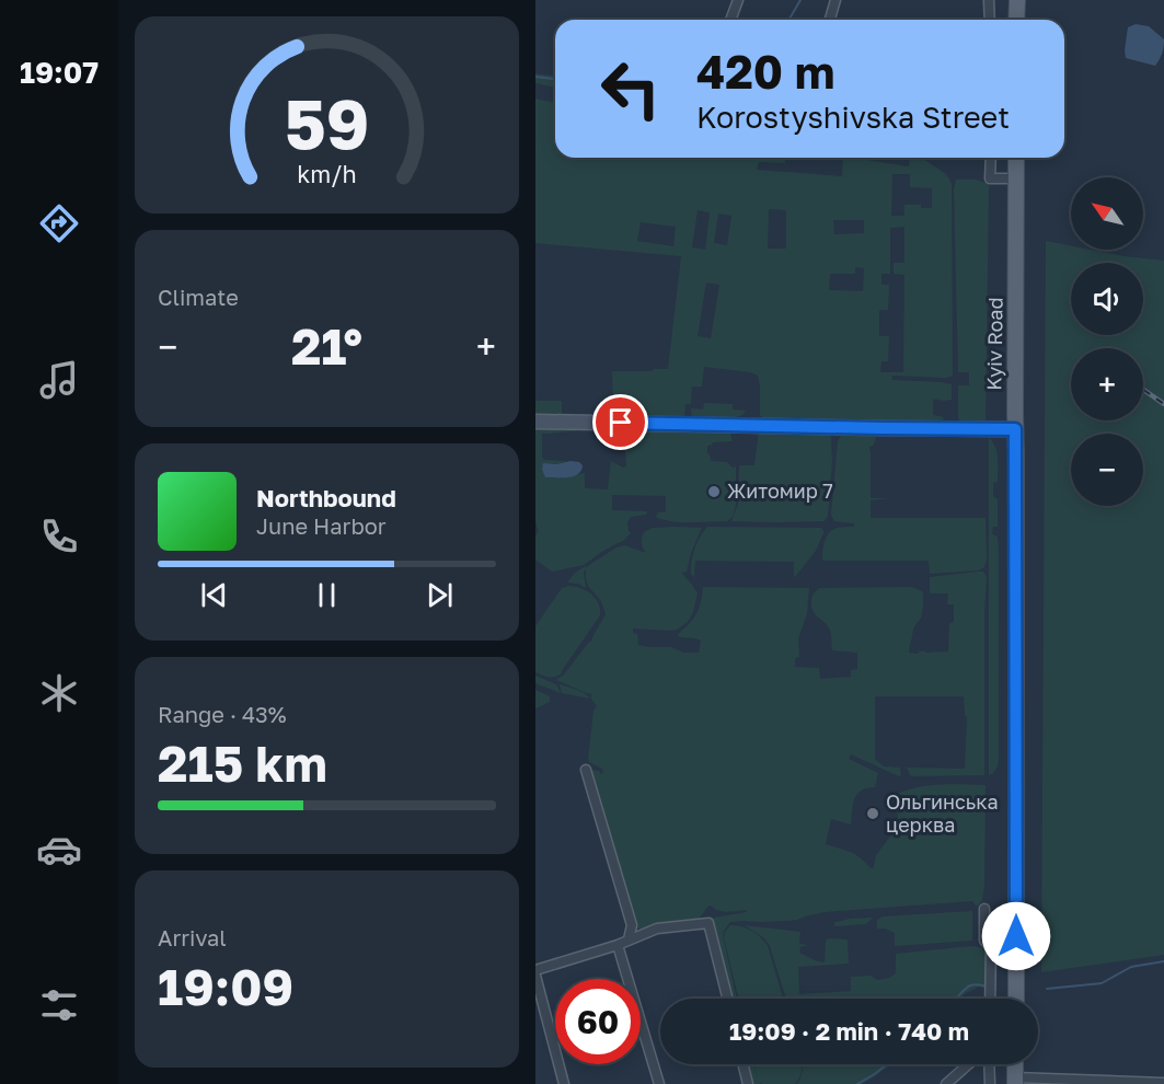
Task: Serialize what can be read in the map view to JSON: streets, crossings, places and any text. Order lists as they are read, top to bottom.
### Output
{
  "streets": {
    "main road": ["Kyiv Road"]
  },
  "places": ["Житомир 7", "Ольгинська церква"],
  "north": "top left",
  "page": {
    "tabs": "19:07",
    "turn": ["420 m", "Korostyshivska Street"],
    "map_buttons": ["+", "−"],
    "tile": [
      "Climate",
      ["Range · 43%", "215 km"],
      ["Arrival", "19:09"]
    ],
    "heat": ["−", "21°", "+"],
    "song": ["Northbound", "June Harbor"],
    "limit": "60",
    "trip": "19:09 · 2 min · 740 m",
    "gauge": ["59", "km/h"]
  }
}
